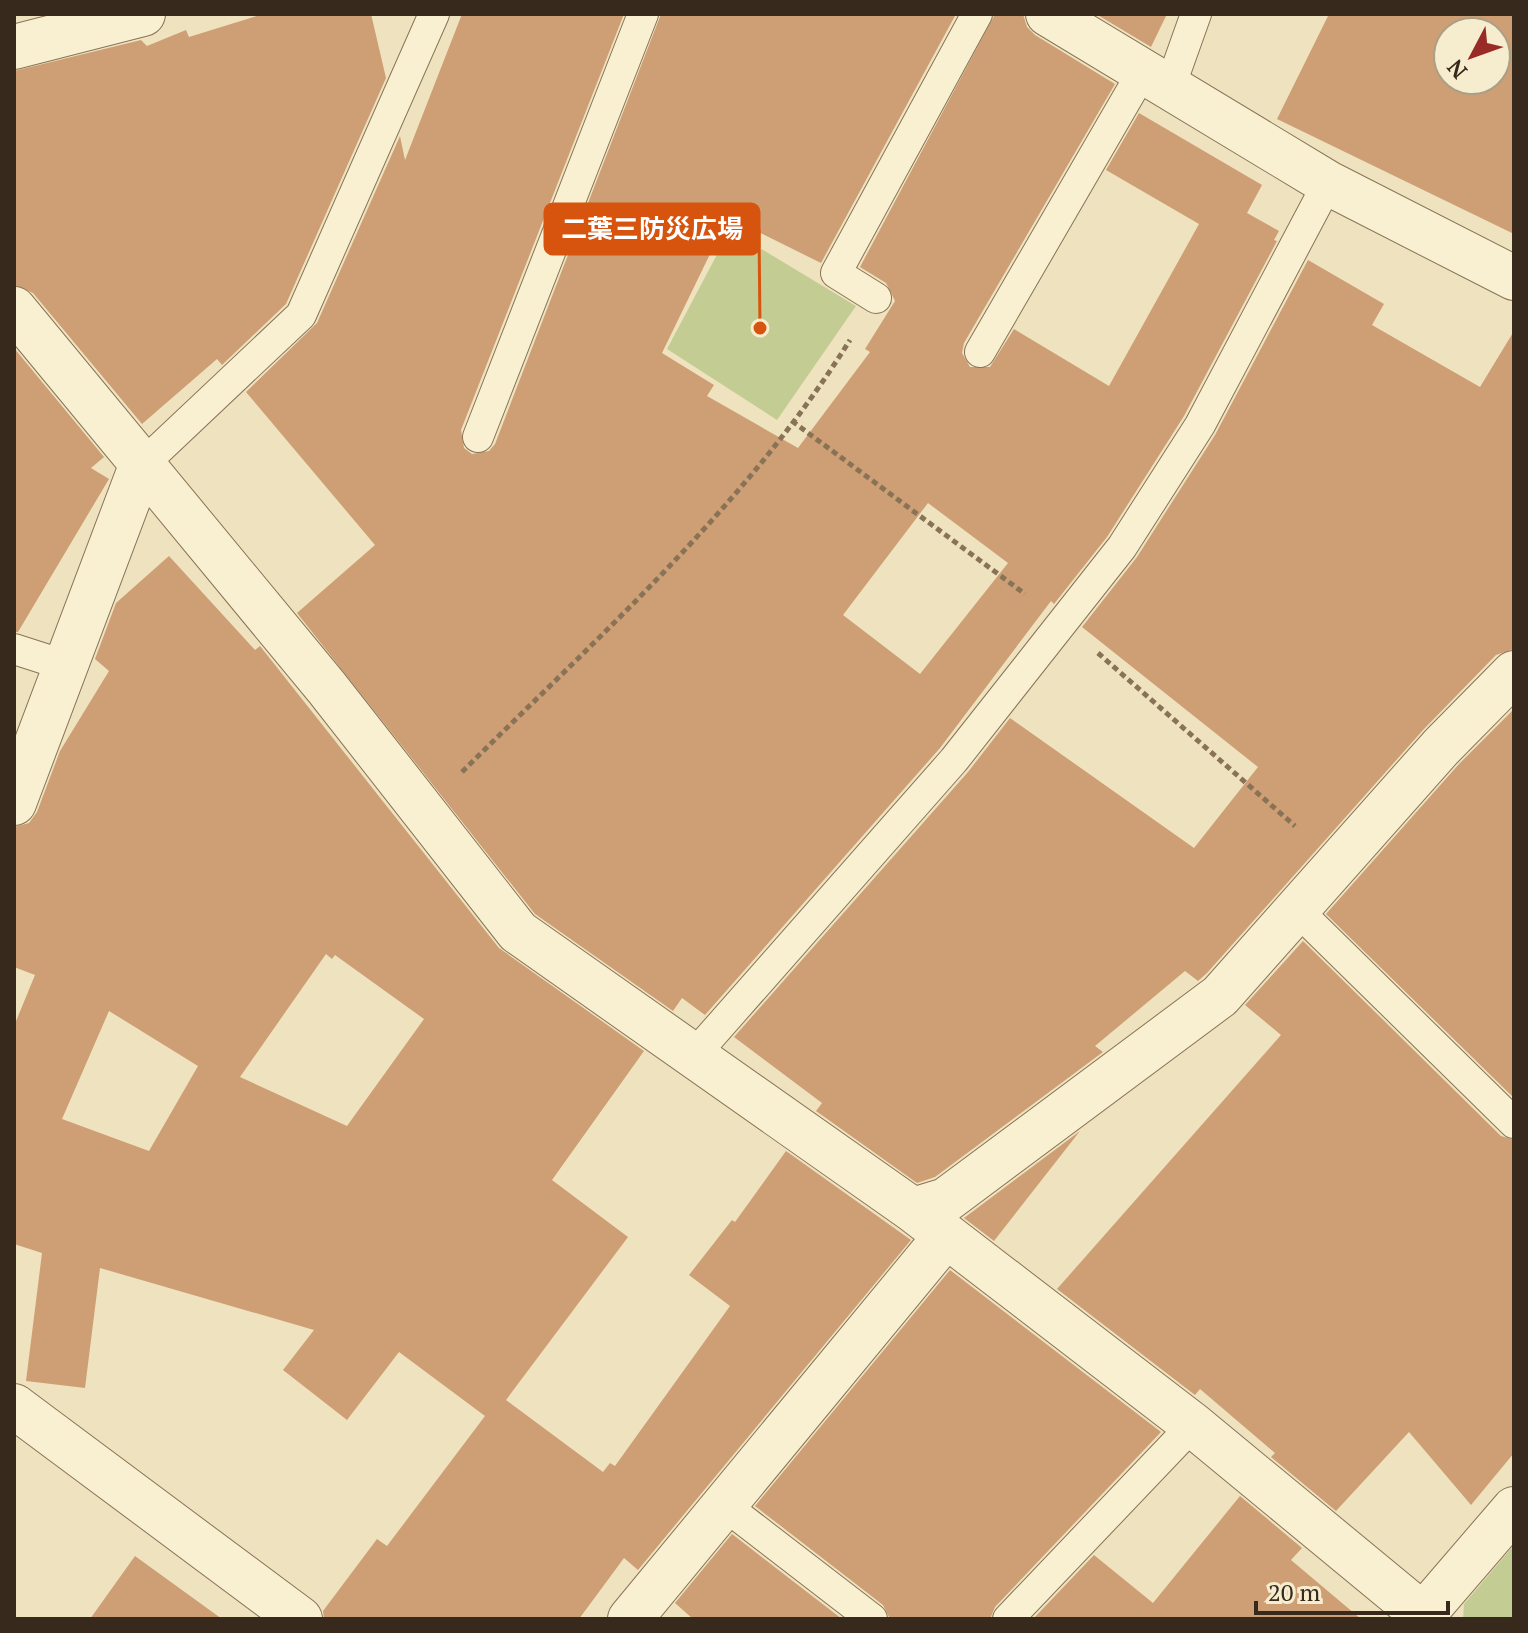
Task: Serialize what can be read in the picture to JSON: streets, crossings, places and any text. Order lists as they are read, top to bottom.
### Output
{
  "places": ["二葉三防災広場"],
  "scale_bar": "20 m",
  "north": "bottom left"
}
